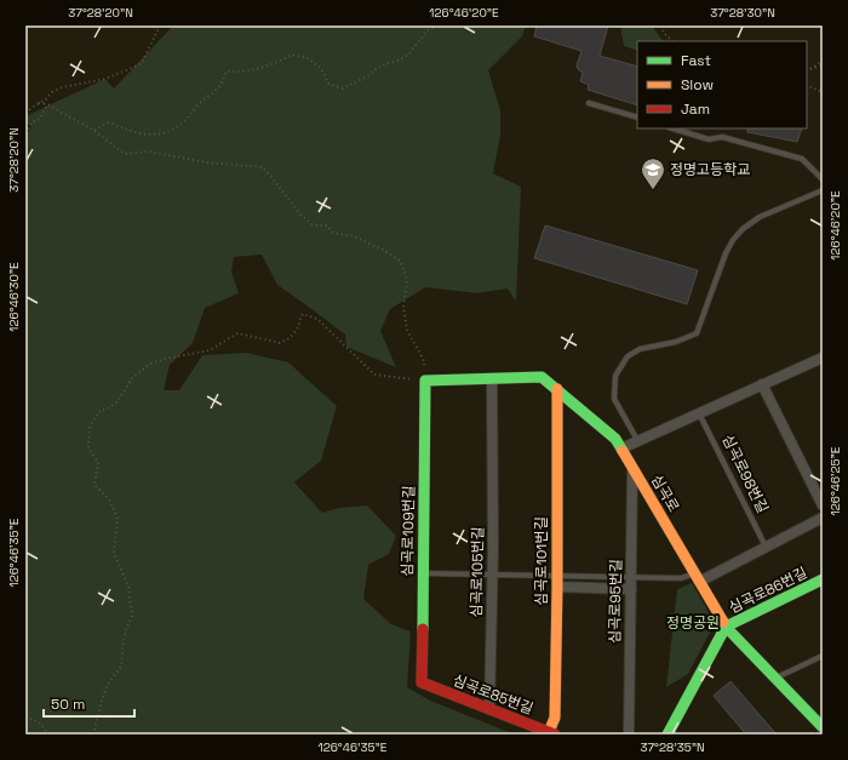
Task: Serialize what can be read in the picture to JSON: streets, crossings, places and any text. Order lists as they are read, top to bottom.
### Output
{
  "streets": {
    "street": [
      "심곡로",
      "심곡로109번길",
      "심곡로101번길",
      "심곡로105번길",
      "심곡로86번길",
      "심곡로95번길",
      "심곡로85번길"
    ],
    "lane": ["심곡로98번길"]
  },
  "crossings": [
    ["심곡로", "심곡로109번길"],
    ["심곡로", "심곡로101번길"],
    ["심곡로", "심곡로105번길"],
    ["심곡로", "심곡로86번길"],
    ["심곡로", "심곡로95번길"],
    ["심곡로109번길", "심곡로85번길"],
    ["심곡로101번길", "심곡로85번길"],
    ["심곡로105번길", "심곡로85번길"]
  ],
  "parks": ["정명공원"],
  "places": {
    "school or university": ["정명고등학교"]
  },
  "legend": ["Fast", "Slow", "Jam"],
  "scale_bar": "50 m",
  "coordinates": [
    "37°28'20\"N",
    "126°46'20\"E",
    "37°28'30\"N",
    "126°46'30\"E",
    "126°46'25\"E",
    "126°46'35\"E",
    "37°28'35\"N"
  ]
}
